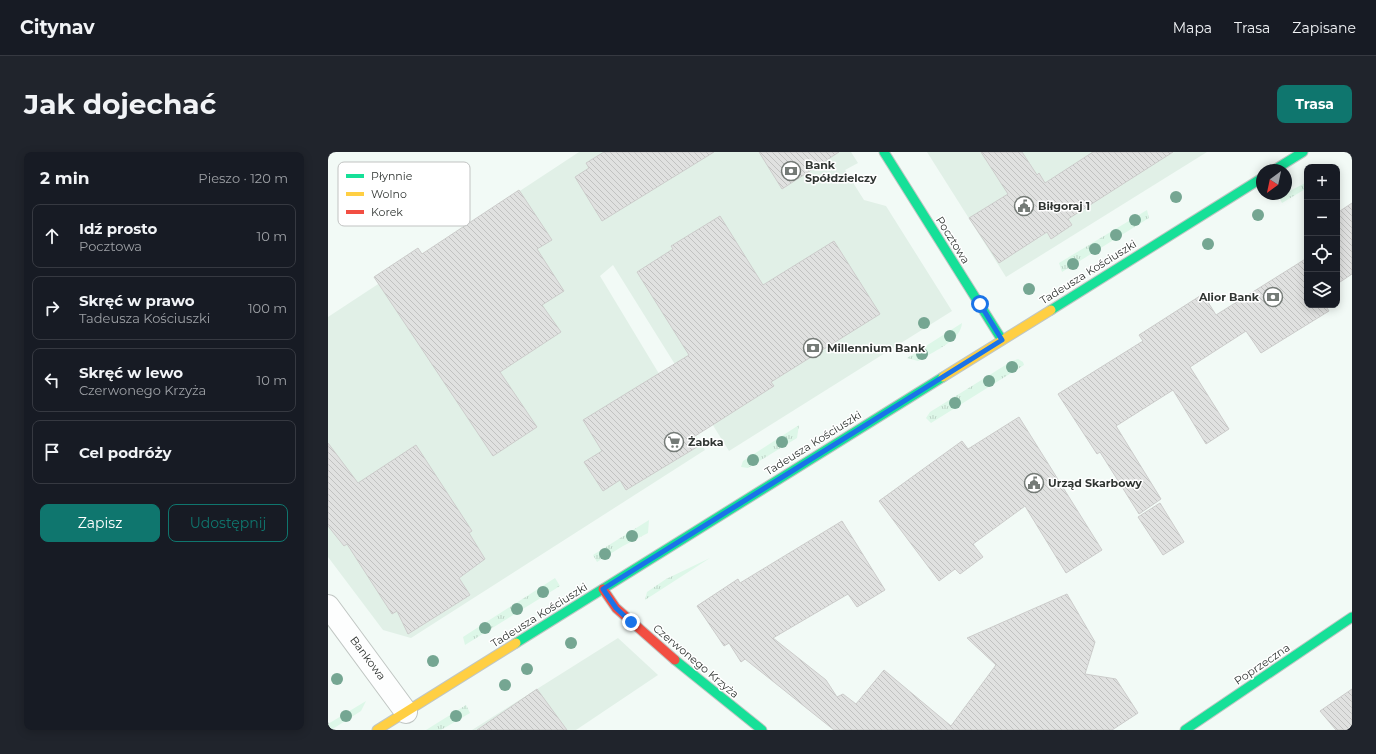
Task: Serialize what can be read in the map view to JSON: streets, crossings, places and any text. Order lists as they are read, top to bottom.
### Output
{
  "streets": {
    "street": [
      "Pocztowa",
      "Tadeusza Kościuszki",
      "Bankowa",
      "Czerwonego Krzyża",
      "Poprzeczna"
    ]
  },
  "crossings": [
    ["Pocztowa", "Tadeusza Kościuszki"],
    ["Tadeusza Kościuszki", "Bankowa"],
    ["Tadeusza Kościuszki", "Czerwonego Krzyża"]
  ],
  "places": {
    "bank": ["Bank Spółdzielczy", "Alior Bank", "Millennium Bank"],
    "public building": ["Biłgoraj 1", "Urząd Skarbowy"],
    "supermarket": ["Żabka"]
  },
  "legend": ["Płynnie", "Wolno", "Korek"],
  "north": "bottom left",
  "page": {
    "header": "Citynav",
    "nav": ["Mapa", "Trasa", "Zapisane"],
    "buttons": [
      "Trasa",
      ["Zapisz", "Udostępnij"]
    ],
    "title": "Jak dojechać",
    "heading": ["2 min", "Pieszo · 120 m"],
    "map_buttons": ["+", "−"],
    "list": [
      ["Idź prosto", "Pocztowa", "10 m"],
      ["Skręć w prawo", "Tadeusza Kościuszki", "100 m"],
      ["Skręć w lewo", "Czerwonego Krzyża", "10 m"],
      "Cel podróży"
    ]
  }
}
